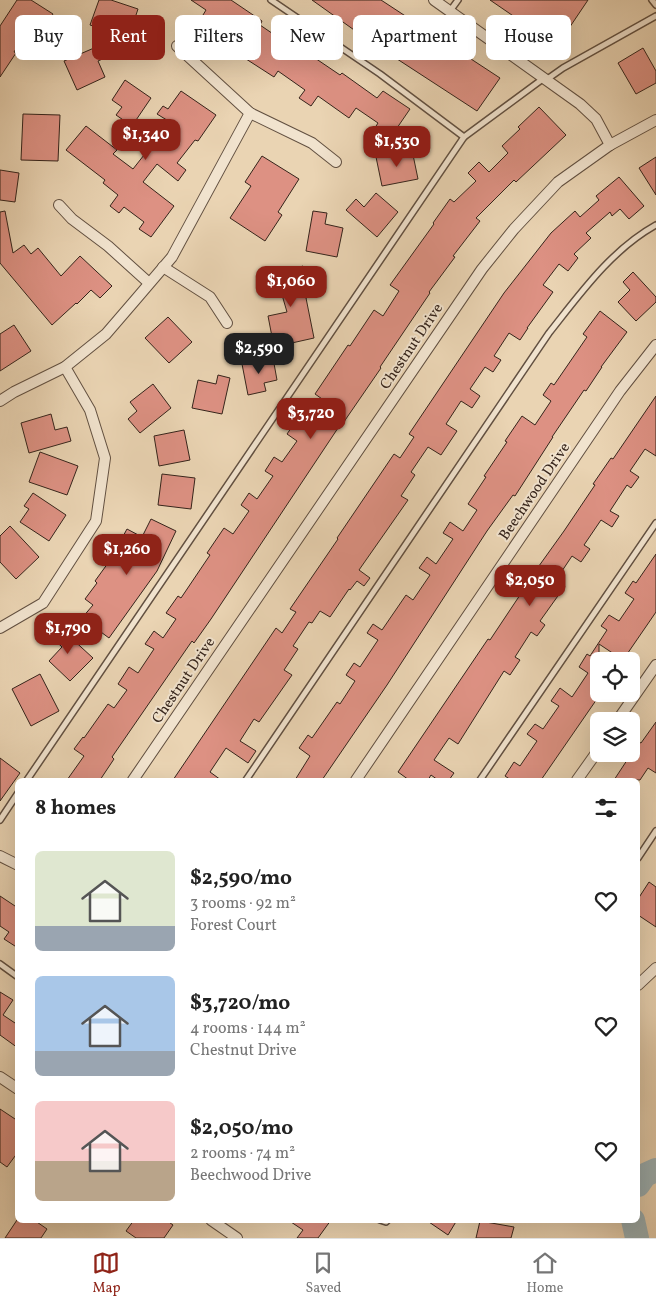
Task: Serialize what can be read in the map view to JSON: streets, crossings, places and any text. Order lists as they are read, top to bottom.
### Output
{
  "streets": {
    "street": ["Chestnut Drive", "Beechwood Drive"]
  },
  "page": {
    "chip": [
      "Buy",
      "Rent",
      "Filters",
      "New",
      "Apartment",
      "House"
    ],
    "price": [
      "$1,340",
      "$1,530",
      "$1,060",
      "$2,590",
      "$3,720",
      "$1,260",
      "$2,050",
      "$1,790"
    ],
    "heading": "8 homes",
    "list": [
      {
        "name": "$2,590/mo",
        "note": "3 rooms · 92 m² · Forest Court"
      },
      {
        "name": "$3,720/mo",
        "note": "4 rooms · 144 m² · Chestnut Drive"
      },
      {
        "name": "$2,050/mo",
        "note": "2 rooms · 74 m² · Beechwood Drive"
      }
    ],
    "tabs": ["Map", "Saved", "Home"]
  }
}
